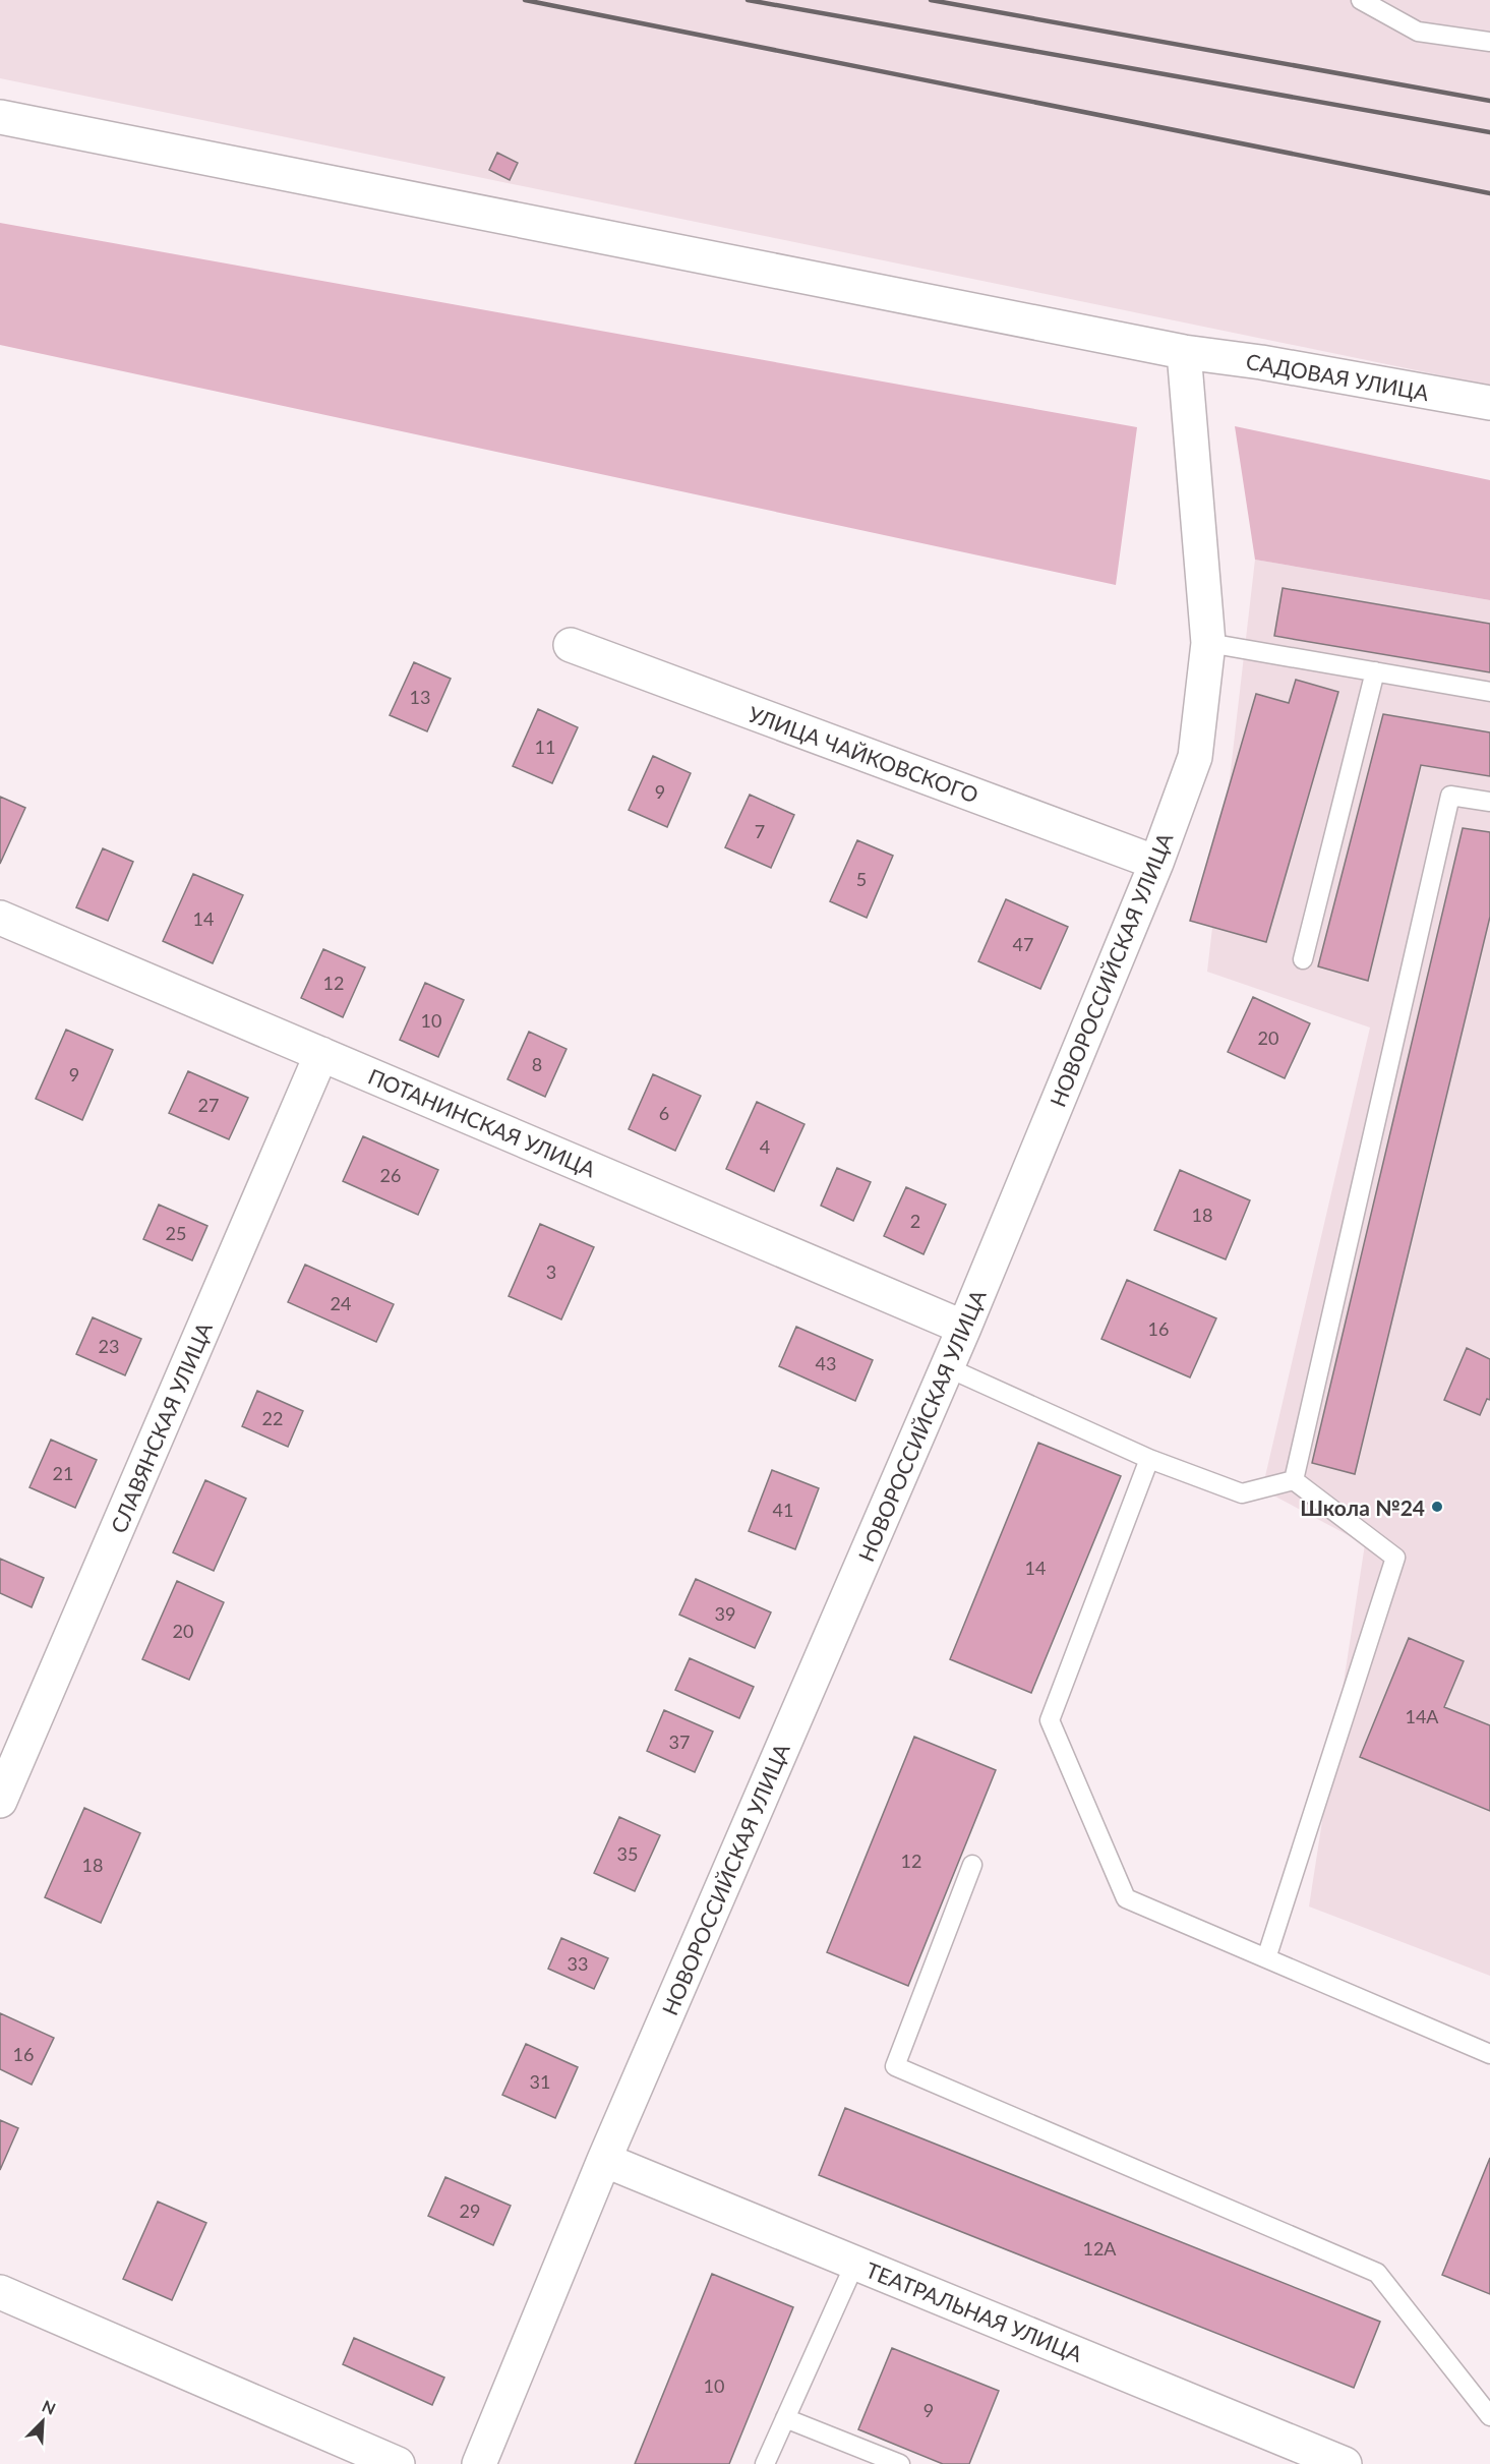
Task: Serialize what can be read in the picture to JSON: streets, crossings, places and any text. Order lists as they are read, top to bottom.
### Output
{
  "streets": {
    "street": [
      "САДОВАЯ УЛИЦА",
      "УЛИЦА ЧАЙКОВСКОГО",
      "НОВОРОССИЙСКАЯ УЛИЦА",
      "ПОТАНИНСКАЯ УЛИЦА",
      "СЛАВЯНСКАЯ УЛИЦА",
      "ТЕАТРАЛЬНАЯ УЛИЦА"
    ]
  },
  "crossings": [
    ["САДОВАЯ УЛИЦА", "НОВОРОССИЙСКАЯ УЛИЦА"],
    ["УЛИЦА ЧАЙКОВСКОГО", "НОВОРОССИЙСКАЯ УЛИЦА"],
    ["НОВОРОССИЙСКАЯ УЛИЦА", "ПОТАНИНСКАЯ УЛИЦА"],
    ["НОВОРОССИЙСКАЯ УЛИЦА", "ТЕАТРАЛЬНАЯ УЛИЦА"],
    ["ПОТАНИНСКАЯ УЛИЦА", "СЛАВЯНСКАЯ УЛИЦА"]
  ],
  "places": ["Школа №24"],
  "house_numbers": [
    "13",
    "11",
    "9",
    "7",
    "5",
    "14",
    "47",
    "12",
    "10",
    "20",
    "8",
    "9",
    "27",
    "6",
    "4",
    "26",
    "18",
    "2",
    "25",
    "3",
    "24",
    "16",
    "23",
    "43",
    "22",
    "21",
    "41",
    "14",
    "39",
    "20",
    "14А",
    "37",
    "35",
    "12",
    "18",
    "33",
    "16",
    "31",
    "29",
    "12А",
    "10",
    "9"
  ],
  "north": "top right"
}
